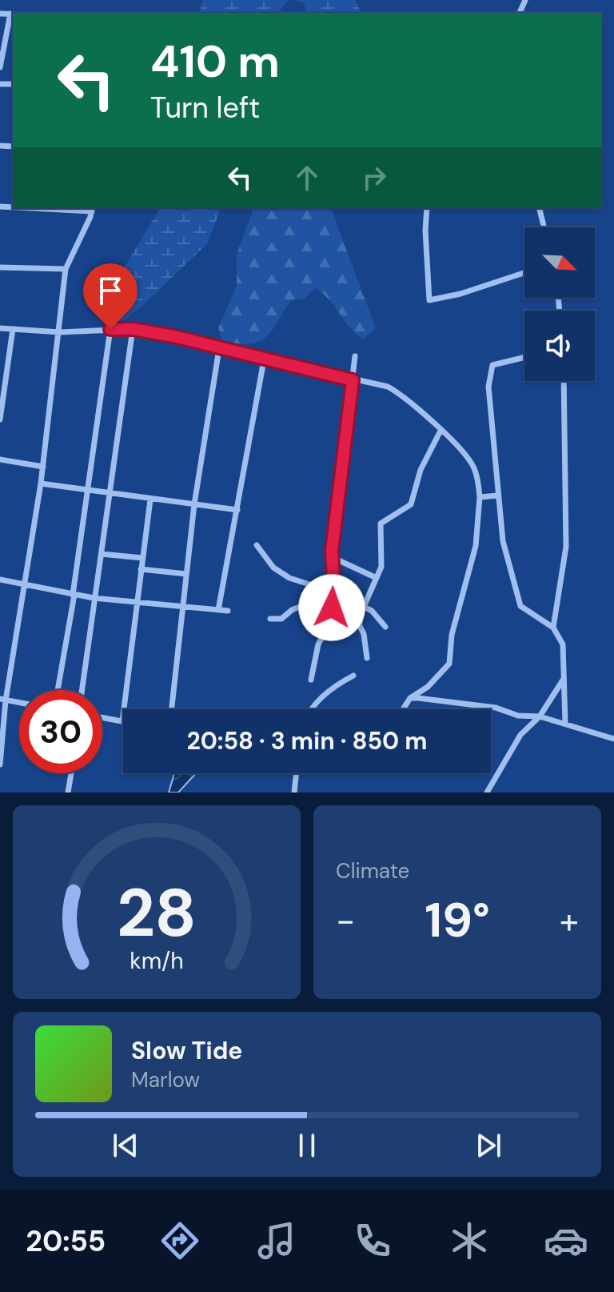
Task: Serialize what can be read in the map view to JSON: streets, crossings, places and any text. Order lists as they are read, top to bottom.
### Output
{
  "north": "bottom right",
  "page": {
    "turn": ["410 m", "Turn left"],
    "limit": "30",
    "trip": "20:58 · 3 min · 850 m",
    "tile": "Climate",
    "heat": ["−", "19°", "+"],
    "song": ["Slow Tide", "Marlow"],
    "tabs": "20:55",
    "gauge": ["28", "km/h"]
  }
}
